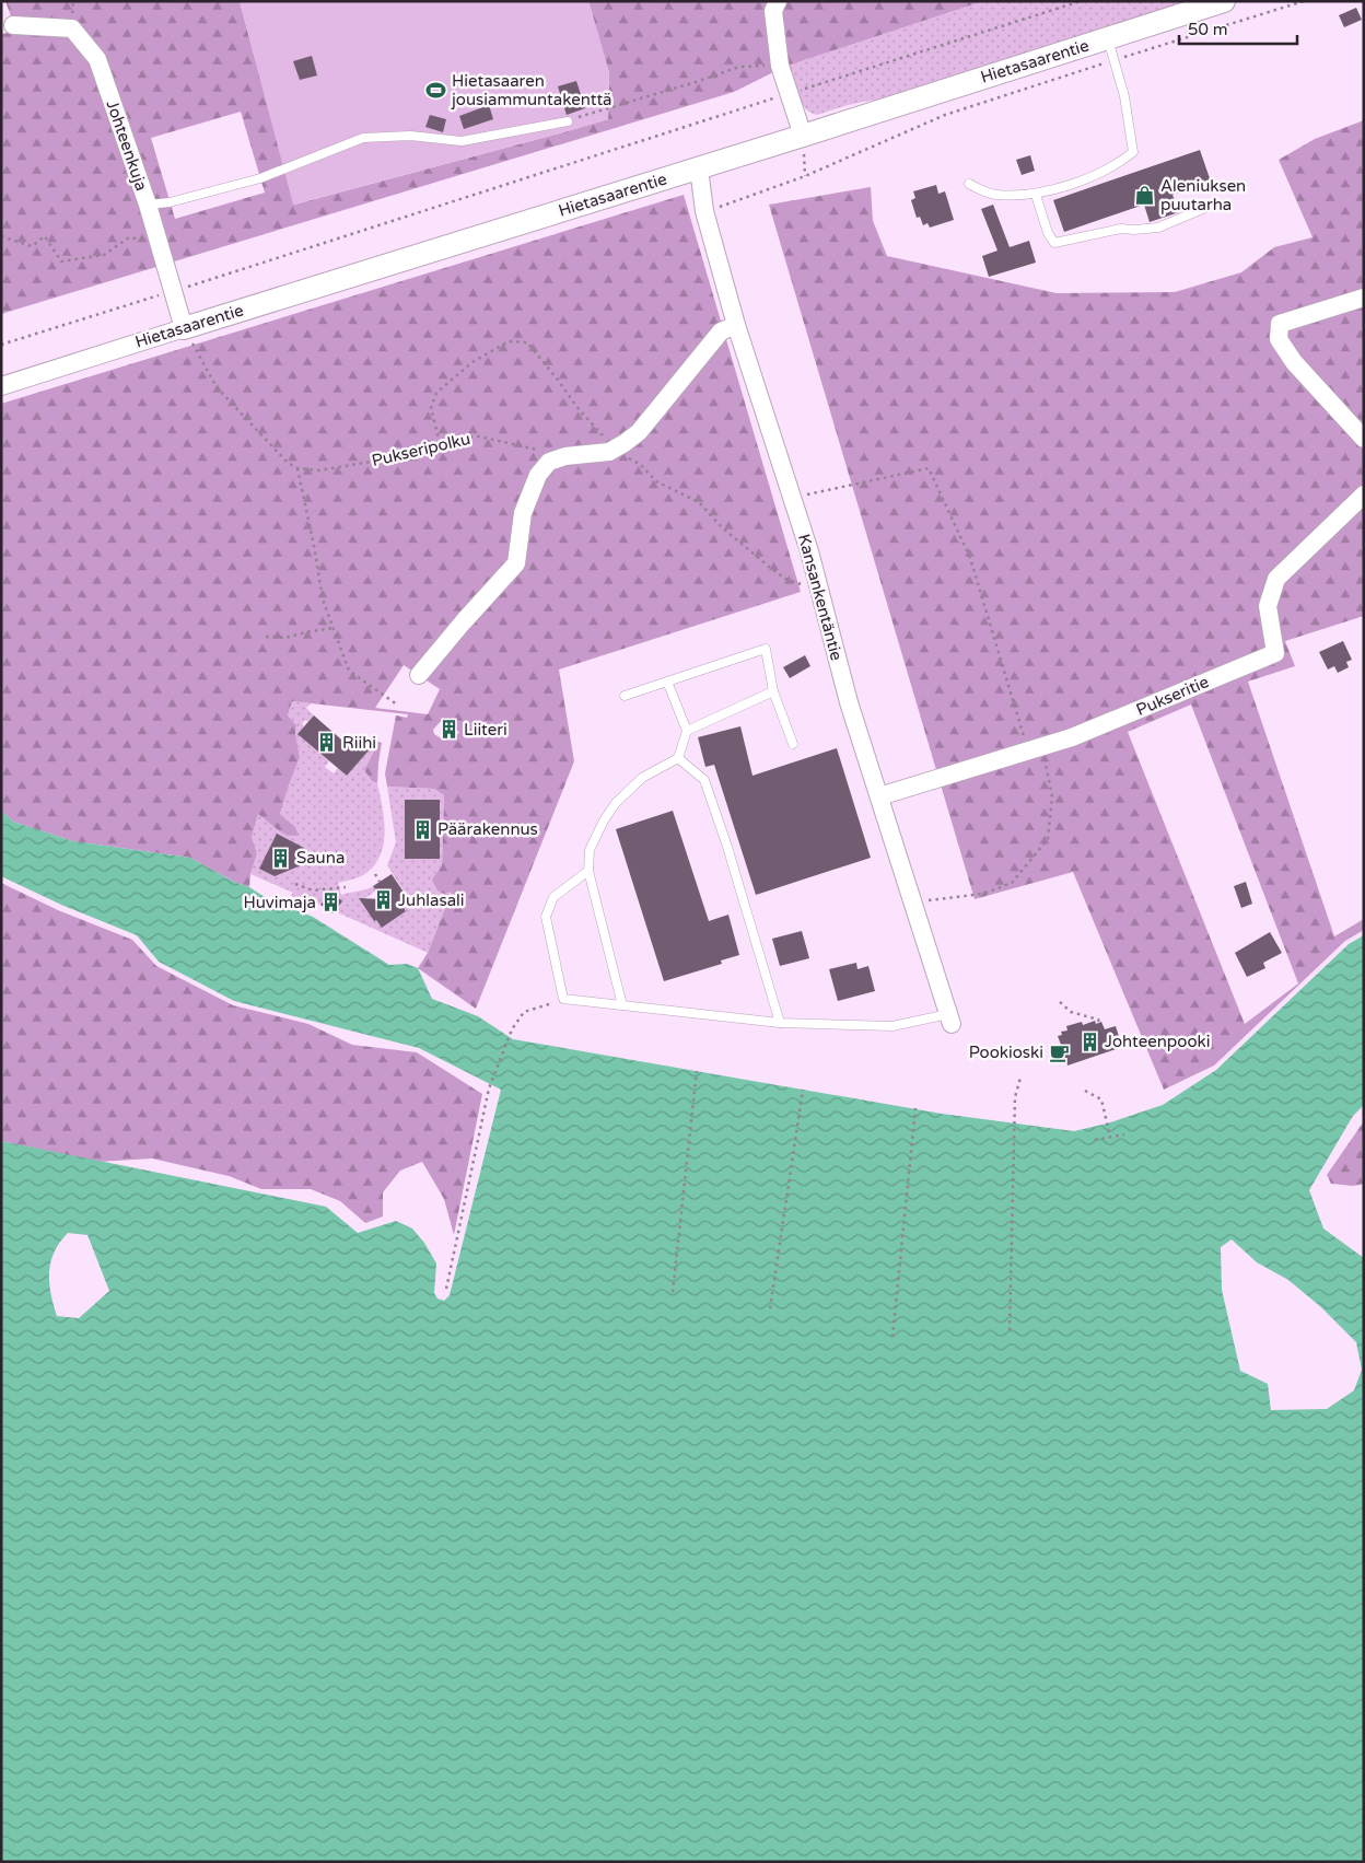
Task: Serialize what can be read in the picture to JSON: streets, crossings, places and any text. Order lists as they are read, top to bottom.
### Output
{
  "streets": {
    "street": [
      "Hietasaarentie",
      "Johteenkuja",
      "Kansankentäntie",
      "Pukseritie"
    ],
    "path": ["Pukseripolku"]
  },
  "crossings": [
    ["Hietasaarentie", "Johteenkuja"],
    ["Hietasaarentie", "Kansankentäntie"],
    ["Kansankentäntie", "Pukseritie"]
  ],
  "places": {
    "sports": ["Hietasaaren jousiammuntakenttä"],
    "shop": ["Aleniuksen puutarha"],
    "building": [
      "Liiteri",
      "Riihi",
      "Päärakennus",
      "Sauna",
      "Juhlasali",
      "Huvimaja",
      "Johteenpooki"
    ],
    "cafe": ["Pookioski"]
  },
  "scale_bar": "50 m"
}
